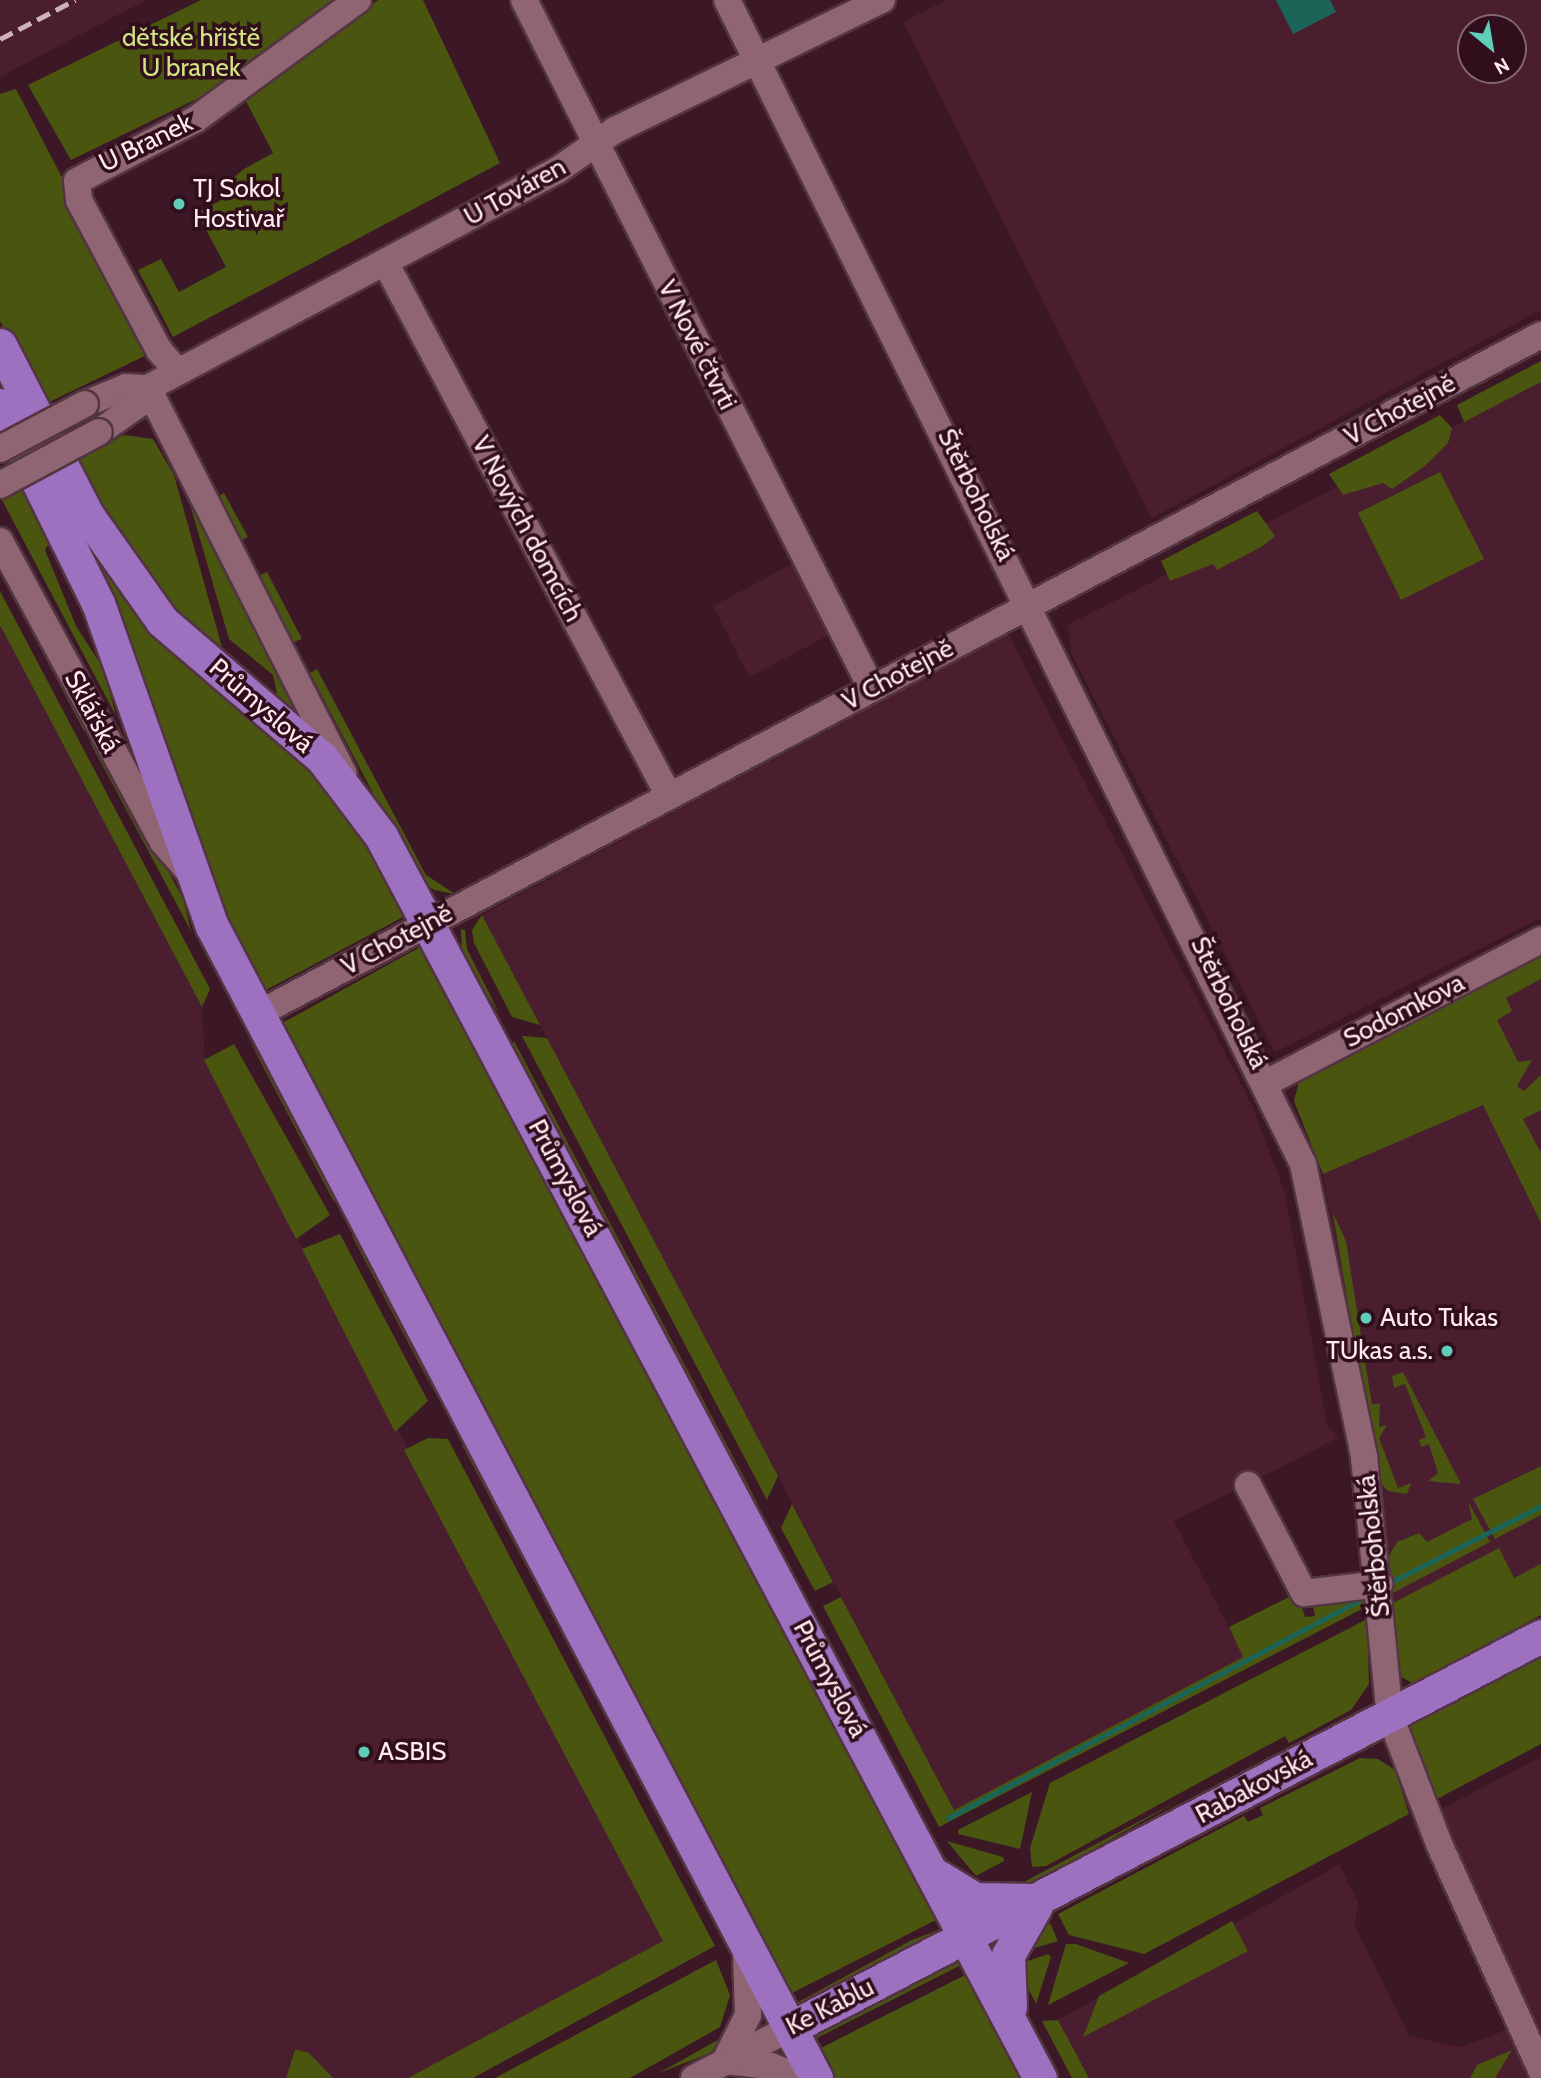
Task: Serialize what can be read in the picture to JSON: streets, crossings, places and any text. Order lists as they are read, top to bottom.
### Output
{
  "streets": {
    "main road": ["Průmyslová", "Rabakovská", "Ke Kablu"],
    "street": [
      "U Branek",
      "U Továren",
      "V Nové čtvrti",
      "V Chotejně",
      "Štěrboholská",
      "V Nových domcích",
      "Sklářská",
      "Sodomkova"
    ]
  },
  "crossings": [
    ["U Branek", "U Továren"],
    ["U Továren", "V Nové čtvrti"],
    ["U Továren", "Štěrboholská"],
    ["U Továren", "V Nových domcích"],
    ["V Nové čtvrti", "V Chotejně"],
    ["V Chotejně", "Štěrboholská"],
    ["V Chotejně", "V Nových domcích"],
    ["V Chotejně", "Průmyslová"],
    ["Štěrboholská", "Sodomkova"],
    ["Štěrboholská", "Rabakovská"],
    ["Průmyslová", "Rabakovská"],
    ["Průmyslová", "Ke Kablu"],
    ["Rabakovská", "Ke Kablu"]
  ],
  "parks": ["dětské hřiště U branek"],
  "places": [
    "TJ Sokol Hostivař",
    "Auto Tukas",
    "TUkas a.s.",
    "ASBIS"
  ],
  "north": "bottom right"
}
